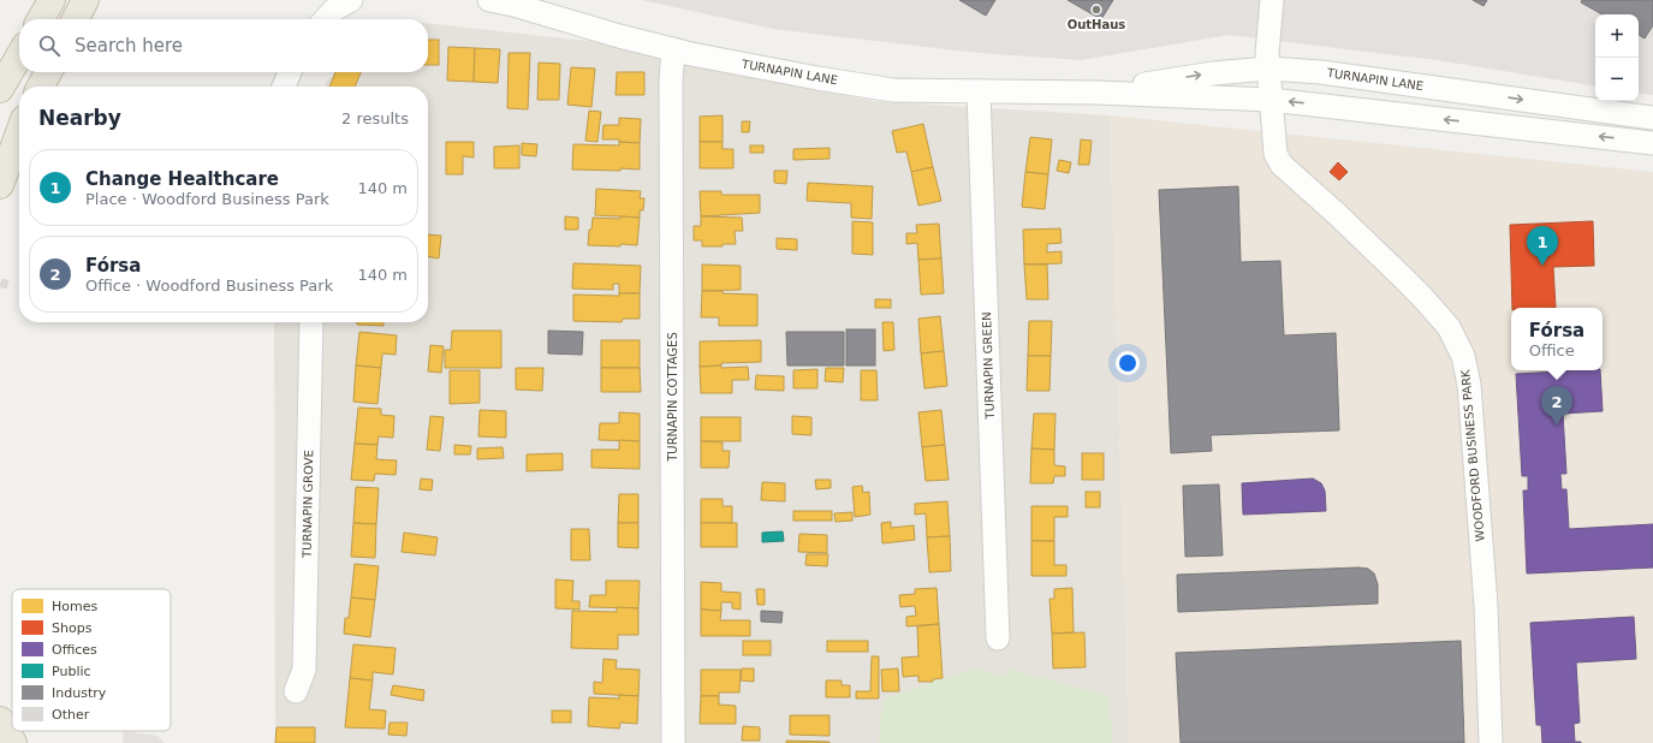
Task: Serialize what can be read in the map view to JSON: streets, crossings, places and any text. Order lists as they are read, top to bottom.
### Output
{
  "streets": {
    "street": [
      "TURNAPIN LANE",
      "TURNAPIN GREEN",
      "TURNAPIN COTTAGES",
      "WOODFORD BUSINESS PARK",
      "TURNAPIN GROVE"
    ]
  },
  "crossings": [
    ["TURNAPIN LANE", "TURNAPIN GREEN"],
    ["TURNAPIN LANE", "TURNAPIN COTTAGES"],
    ["TURNAPIN LANE", "WOODFORD BUSINESS PARK"]
  ],
  "places": ["OutHaus"],
  "legend": [
    "Homes",
    "Shops",
    "Offices",
    "Public",
    "Industry",
    "Other"
  ],
  "page": {
    "map_buttons": ["+", "−"],
    "search": "Search here",
    "heading": ["Nearby", "2 results"],
    "list": [
      {
        "mark": "1",
        "name": "Change Healthcare",
        "note": "Place · Woodford Business Park",
        "value": "140 m"
      },
      {
        "mark": "2",
        "name": "Fórsa",
        "note": "Office · Woodford Business Park",
        "value": "140 m"
      }
    ],
    "pins": ["1", "2"],
    "popup": ["Fórsa", "Office"]
  }
}
